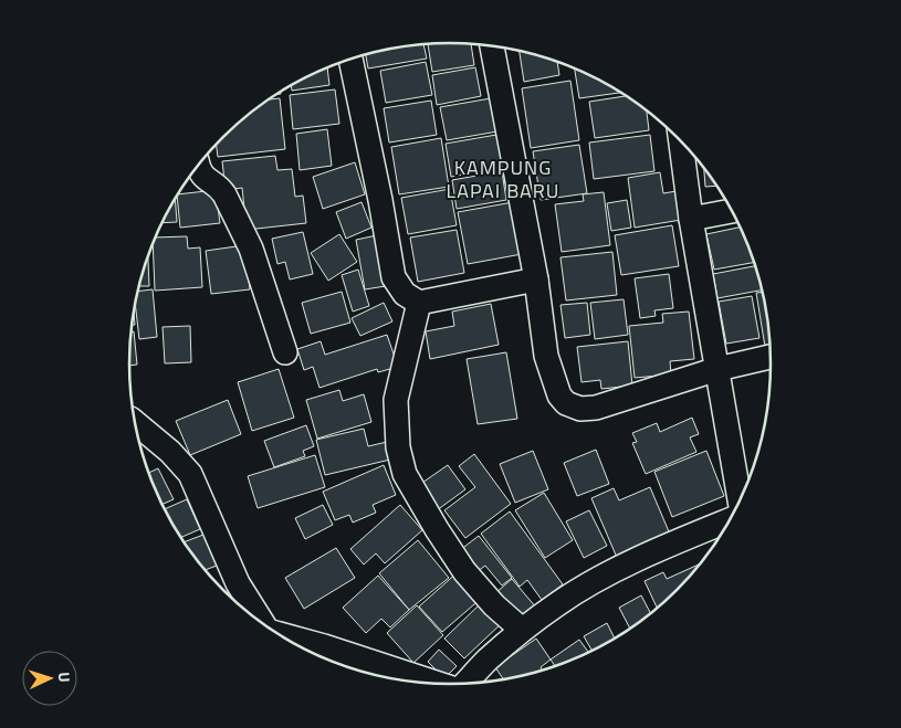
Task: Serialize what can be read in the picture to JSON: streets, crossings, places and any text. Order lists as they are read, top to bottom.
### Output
{
  "districts": ["KAMPUNG LAPAI BARU"],
  "north": "right"
}
